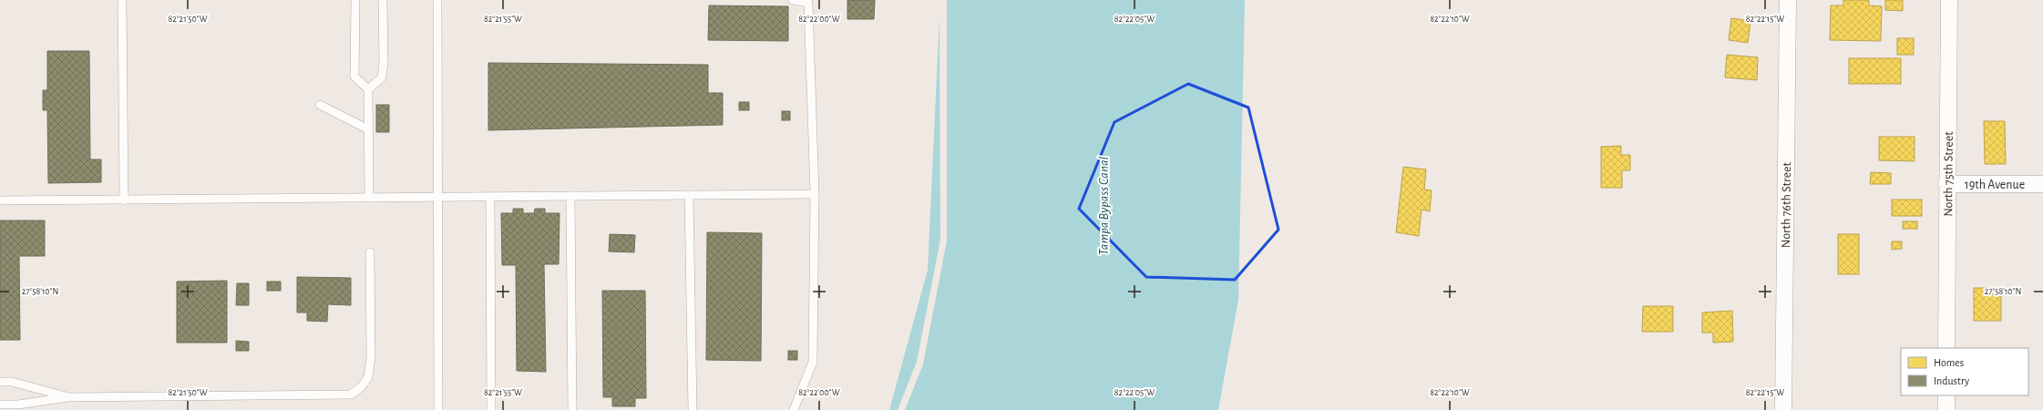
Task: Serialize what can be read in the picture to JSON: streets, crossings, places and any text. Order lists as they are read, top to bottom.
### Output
{
  "streets": {
    "street": ["North 75th Street", "19th Avenue", "North 76th Street"]
  },
  "crossings": [
    ["North 75th Street", "19th Avenue"]
  ],
  "water": ["Tampa Bypass Canal"],
  "legend": ["Homes", "Industry"],
  "coordinates": [
    "82°21'50\"W",
    "82°21'55\"W",
    "82°22'00\"W",
    "82°22'05\"W",
    "82°22'10\"W",
    "82°22'15\"W",
    "27°58'10\"N"
  ]
}
